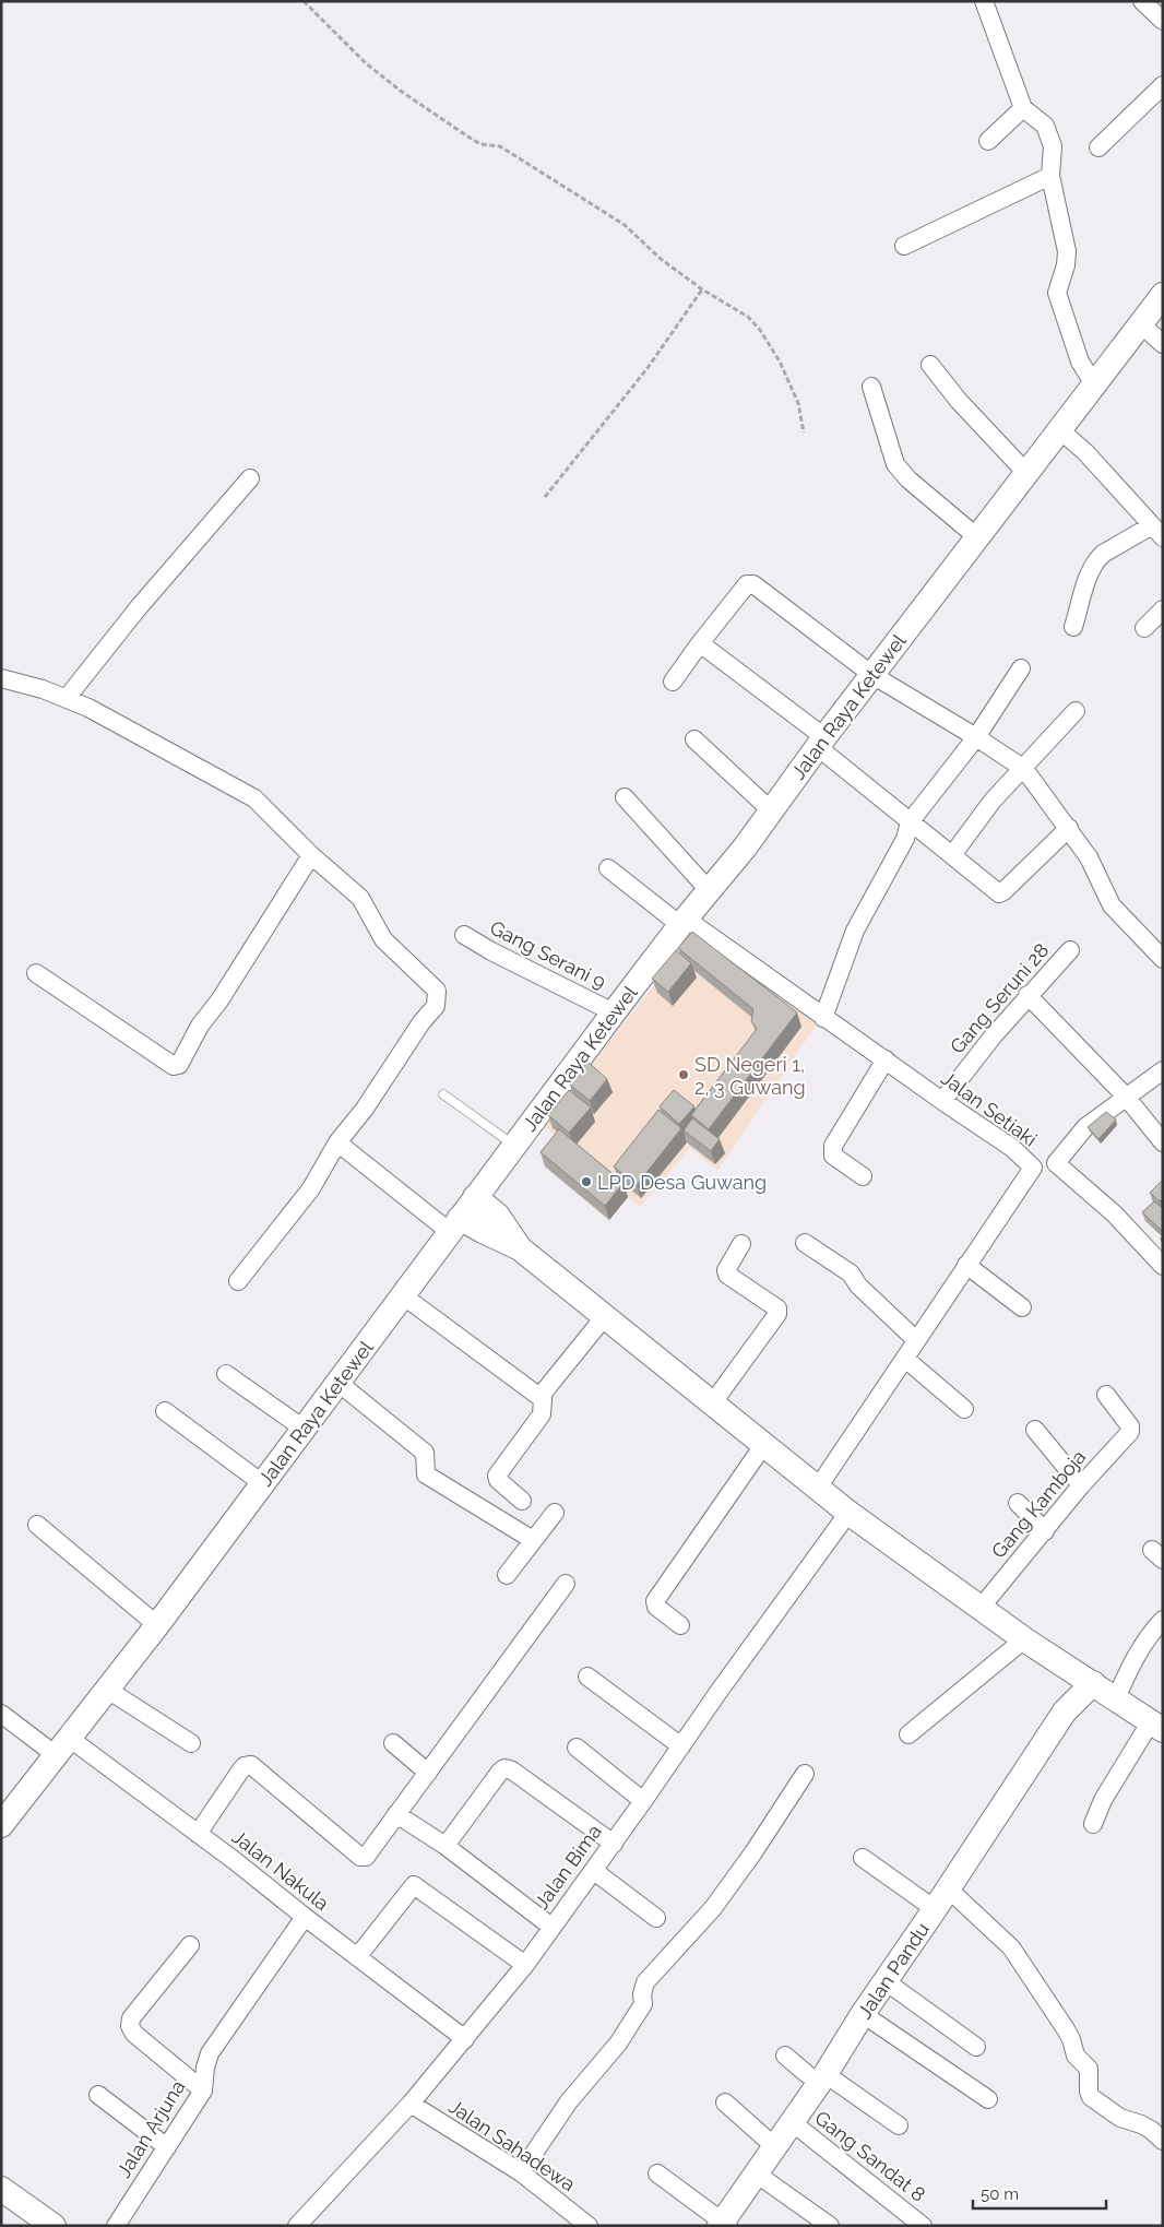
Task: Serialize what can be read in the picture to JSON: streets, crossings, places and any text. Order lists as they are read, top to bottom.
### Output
{
  "streets": {
    "main road": ["Jalan Raya Ketewel", "Jalan Pandu"],
    "street": [
      "Gang Serani 9",
      "Gang Seruni 28",
      "Jalan Setiaki",
      "Gang Kamboja",
      "Jalan Bima",
      "Jalan Nakula",
      "Jalan Arjuna",
      "Jalan Sahadewa",
      "Gang Sandat 8"
    ]
  },
  "crossings": [
    ["Jalan Raya Ketewel", "Gang Serani 9"],
    ["Jalan Raya Ketewel", "Jalan Setiaki"],
    ["Jalan Raya Ketewel", "Jalan Nakula"],
    ["Gang Seruni 28", "Jalan Setiaki"],
    ["Jalan Bima", "Jalan Nakula"],
    ["Jalan Bima", "Jalan Sahadewa"],
    ["Jalan Nakula", "Jalan Arjuna"],
    ["Jalan Pandu", "Gang Sandat 8"]
  ],
  "places": ["SD Negeri 1, 2, 3 Guwang", "LPD Desa Guwang"],
  "scale_bar": "50 m"
}
